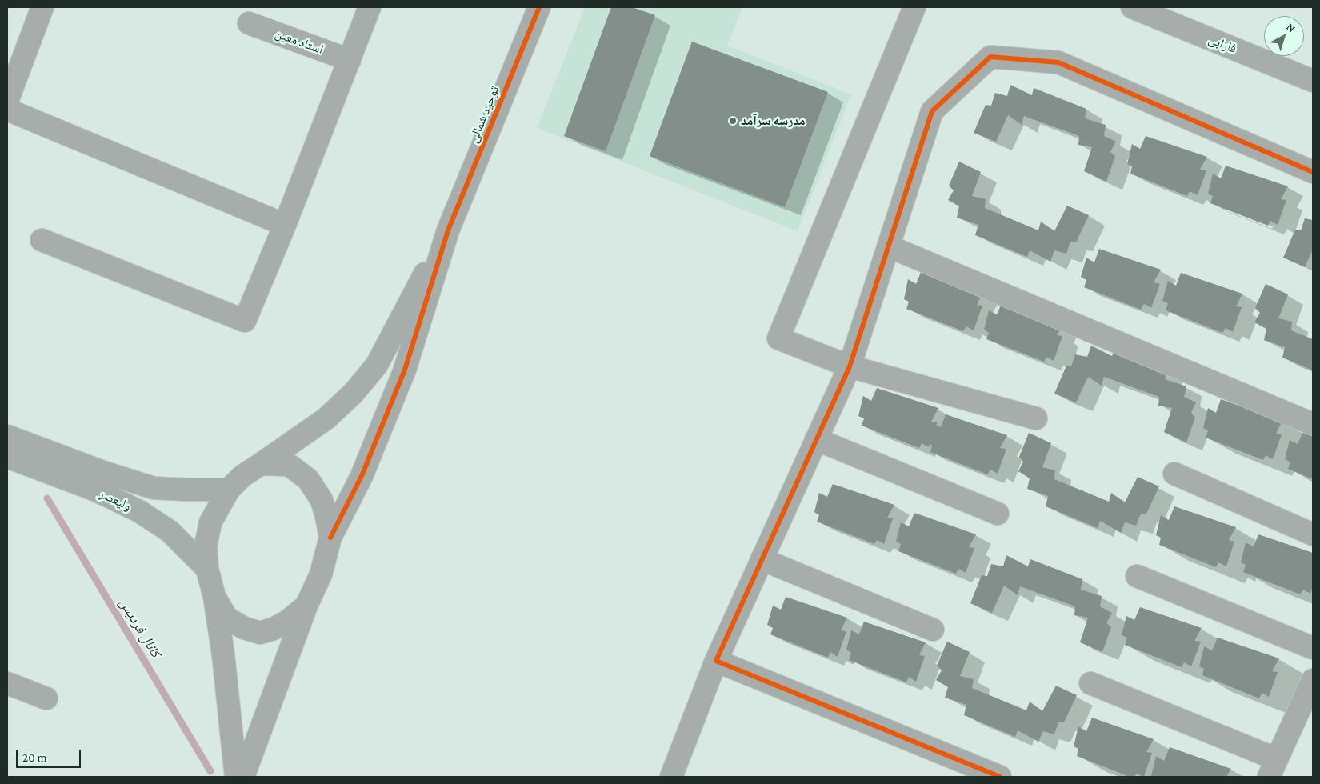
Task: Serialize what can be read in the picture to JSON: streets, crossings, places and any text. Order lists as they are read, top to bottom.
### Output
{
  "streets": {
    "main road": ["ولیعصر"],
    "street": ["استاد معين", "فارابی", "توحید شمالی"]
  },
  "water": ["کانال فردیس"],
  "places": ["مدرسه سرآمد"],
  "scale_bar": "20 m",
  "north": "top right"
}
